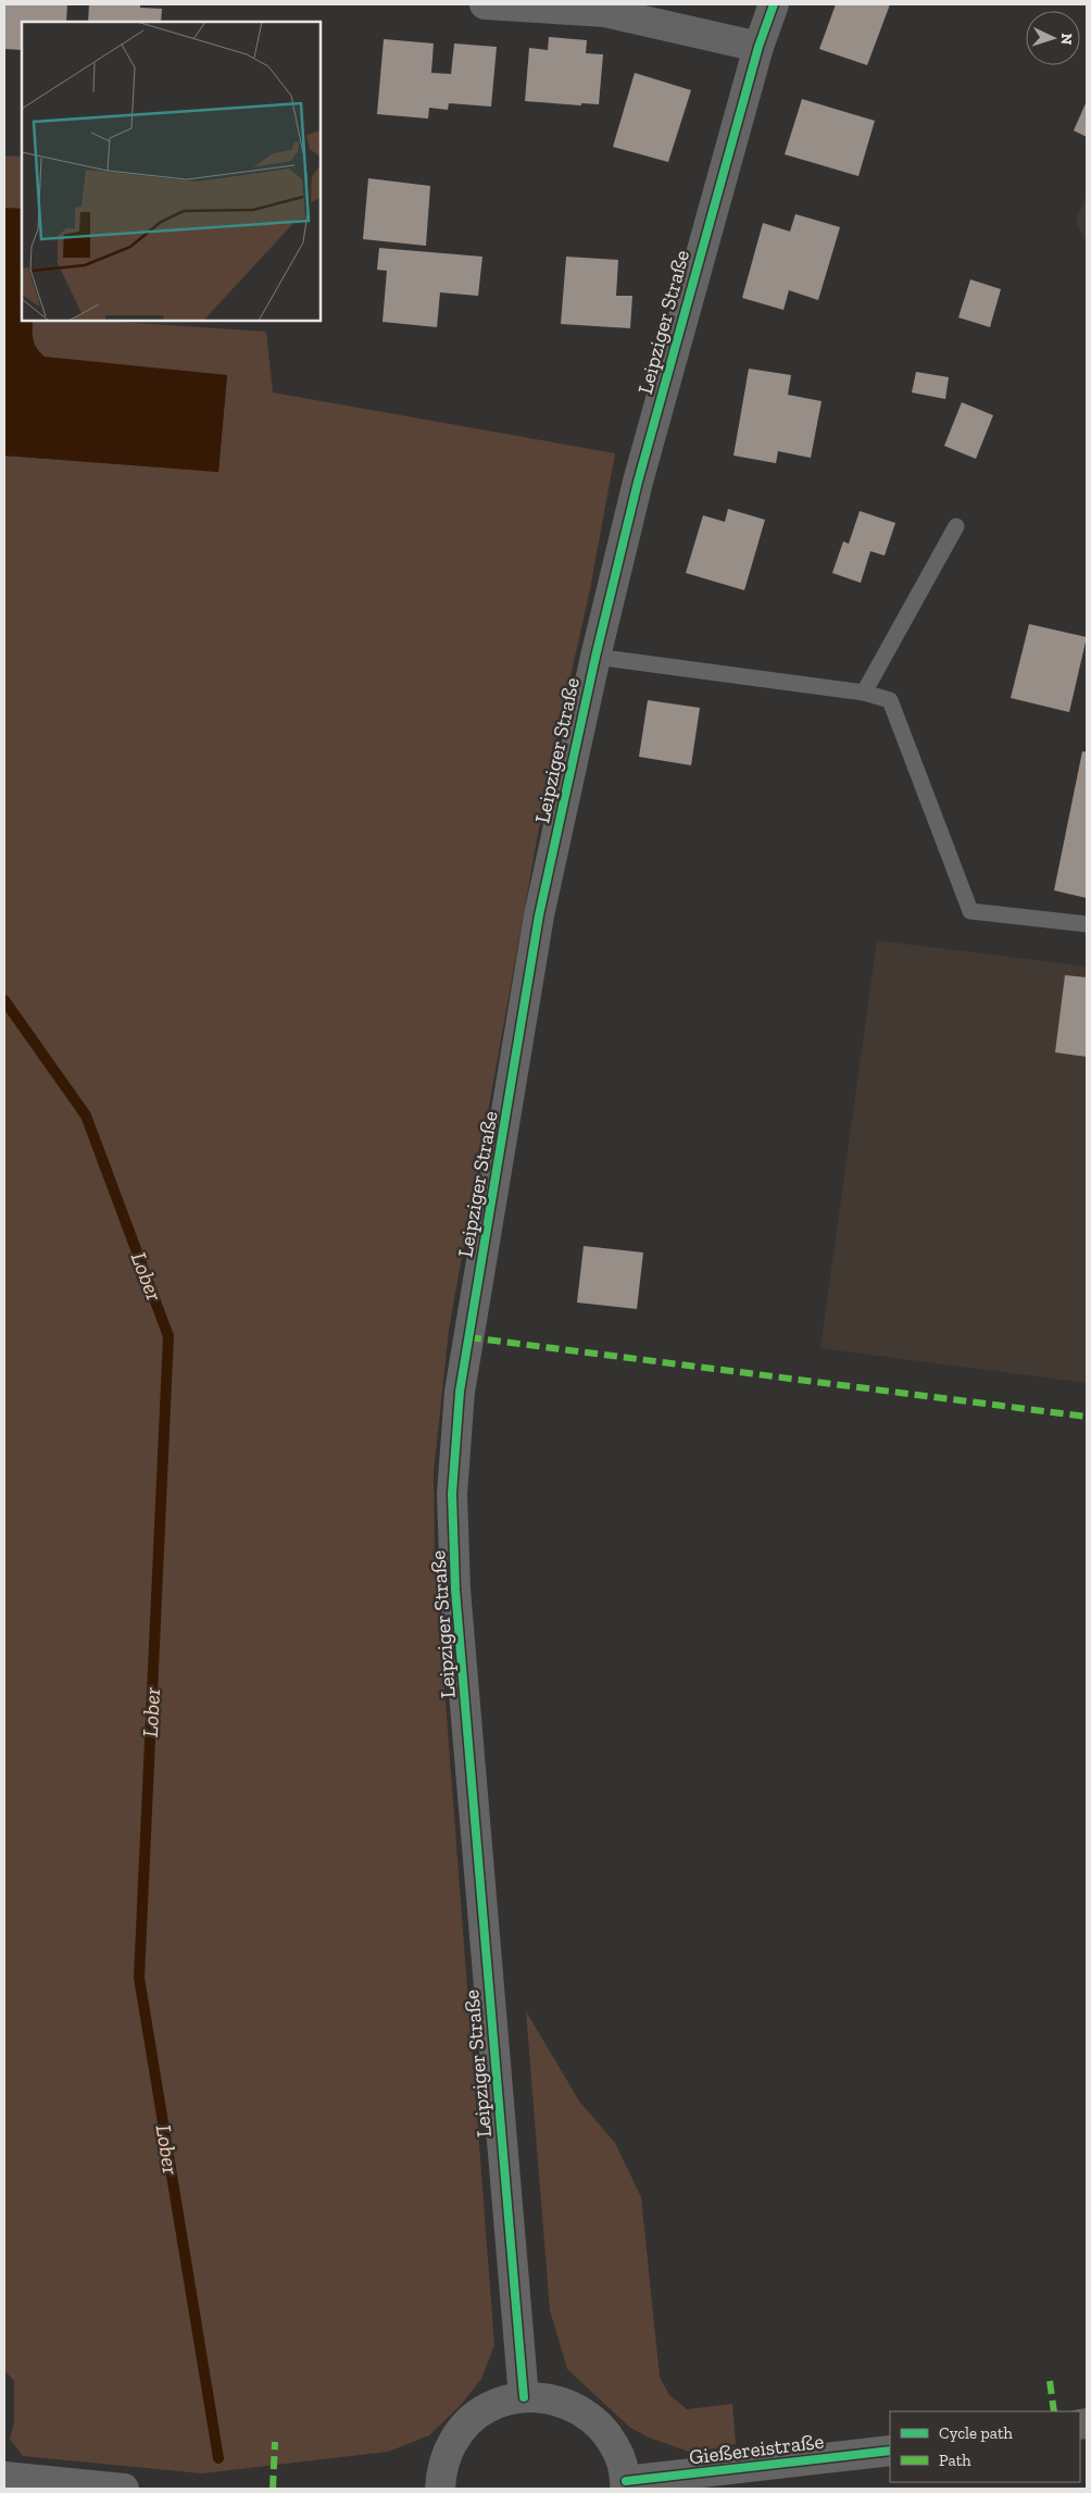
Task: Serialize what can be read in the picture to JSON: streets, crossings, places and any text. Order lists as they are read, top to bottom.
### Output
{
  "streets": {
    "street": ["Leipziger Straße", "Gießereistraße"]
  },
  "water": ["Lober"],
  "legend": ["Cycle path", "Path"],
  "north": "right"
}
